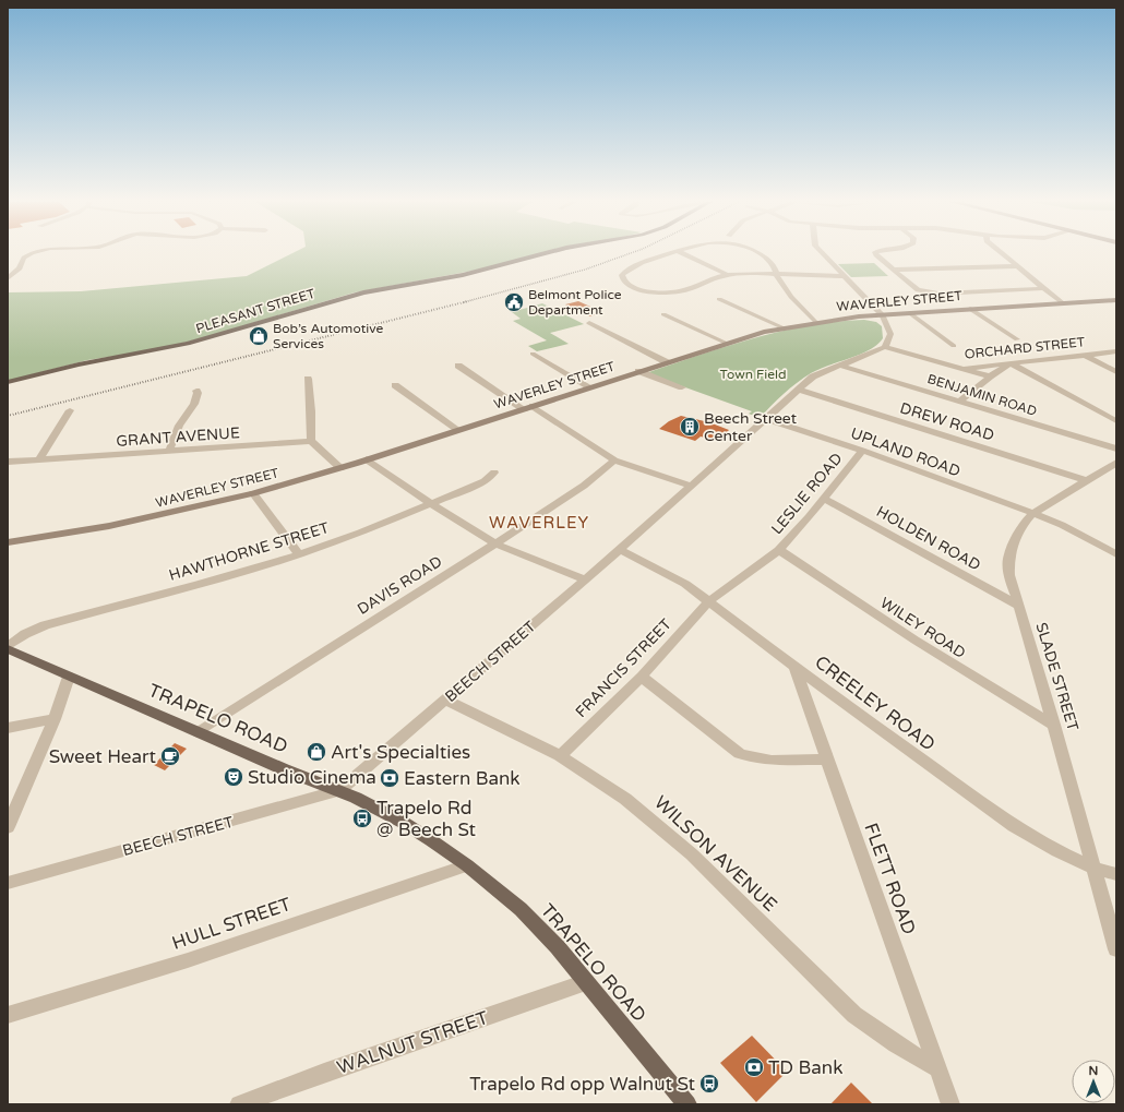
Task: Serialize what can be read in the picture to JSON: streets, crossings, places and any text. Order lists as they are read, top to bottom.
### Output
{
  "streets": {
    "main road": ["PLEASANT STREET", "TRAPELO ROAD"],
    "street": [
      "WAVERLEY STREET",
      "ORCHARD STREET",
      "BENJAMIN ROAD",
      "DREW ROAD",
      "GRANT AVENUE",
      "UPLAND ROAD",
      "LESLIE ROAD",
      "HOLDEN ROAD",
      "HAWTHORNE STREET",
      "DAVIS ROAD",
      "WILEY ROAD",
      "BEECH STREET",
      "FRANCIS STREET",
      "SLADE STREET",
      "CREELEY ROAD",
      "WILSON AVENUE",
      "FLETT ROAD",
      "HULL STREET",
      "WALNUT STREET"
    ]
  },
  "crossings": [
    ["ORCHARD STREET", "BEECH STREET"],
    ["BENJAMIN ROAD", "BEECH STREET"],
    ["DREW ROAD", "BEECH STREET"],
    ["DREW ROAD", "SLADE STREET"],
    ["UPLAND ROAD", "LESLIE ROAD"],
    ["UPLAND ROAD", "BEECH STREET"],
    ["UPLAND ROAD", "SLADE STREET"],
    ["LESLIE ROAD", "HOLDEN ROAD"],
    ["LESLIE ROAD", "WILEY ROAD"],
    ["LESLIE ROAD", "FRANCIS STREET"],
    ["LESLIE ROAD", "CREELEY ROAD"],
    ["HOLDEN ROAD", "SLADE STREET"],
    ["DAVIS ROAD", "TRAPELO ROAD"],
    ["WILEY ROAD", "SLADE STREET"],
    ["BEECH STREET", "CREELEY ROAD"],
    ["BEECH STREET", "TRAPELO ROAD"],
    ["BEECH STREET", "WILSON AVENUE"],
    ["FRANCIS STREET", "CREELEY ROAD"],
    ["FRANCIS STREET", "WILSON AVENUE"],
    ["SLADE STREET", "CREELEY ROAD"],
    ["CREELEY ROAD", "FLETT ROAD"],
    ["TRAPELO ROAD", "HULL STREET"],
    ["TRAPELO ROAD", "WALNUT STREET"],
    ["WILSON AVENUE", "FLETT ROAD"]
  ],
  "districts": ["WAVERLEY"],
  "parks": ["Town Field"],
  "places": {
    "public building": ["Belmont Police Department"],
    "shop": ["Bob’s Automotive Services", "Art's Specialties"],
    "building": ["Beech Street Center"],
    "cafe": ["Sweet Heart"],
    "theatre": ["Studio Cinema"],
    "bank": ["Eastern Bank", "TD Bank"],
    "bus stop": ["Trapelo Rd @ Beech St", "Trapelo Rd opp Walnut St"]
  },
  "north": "top"
}
